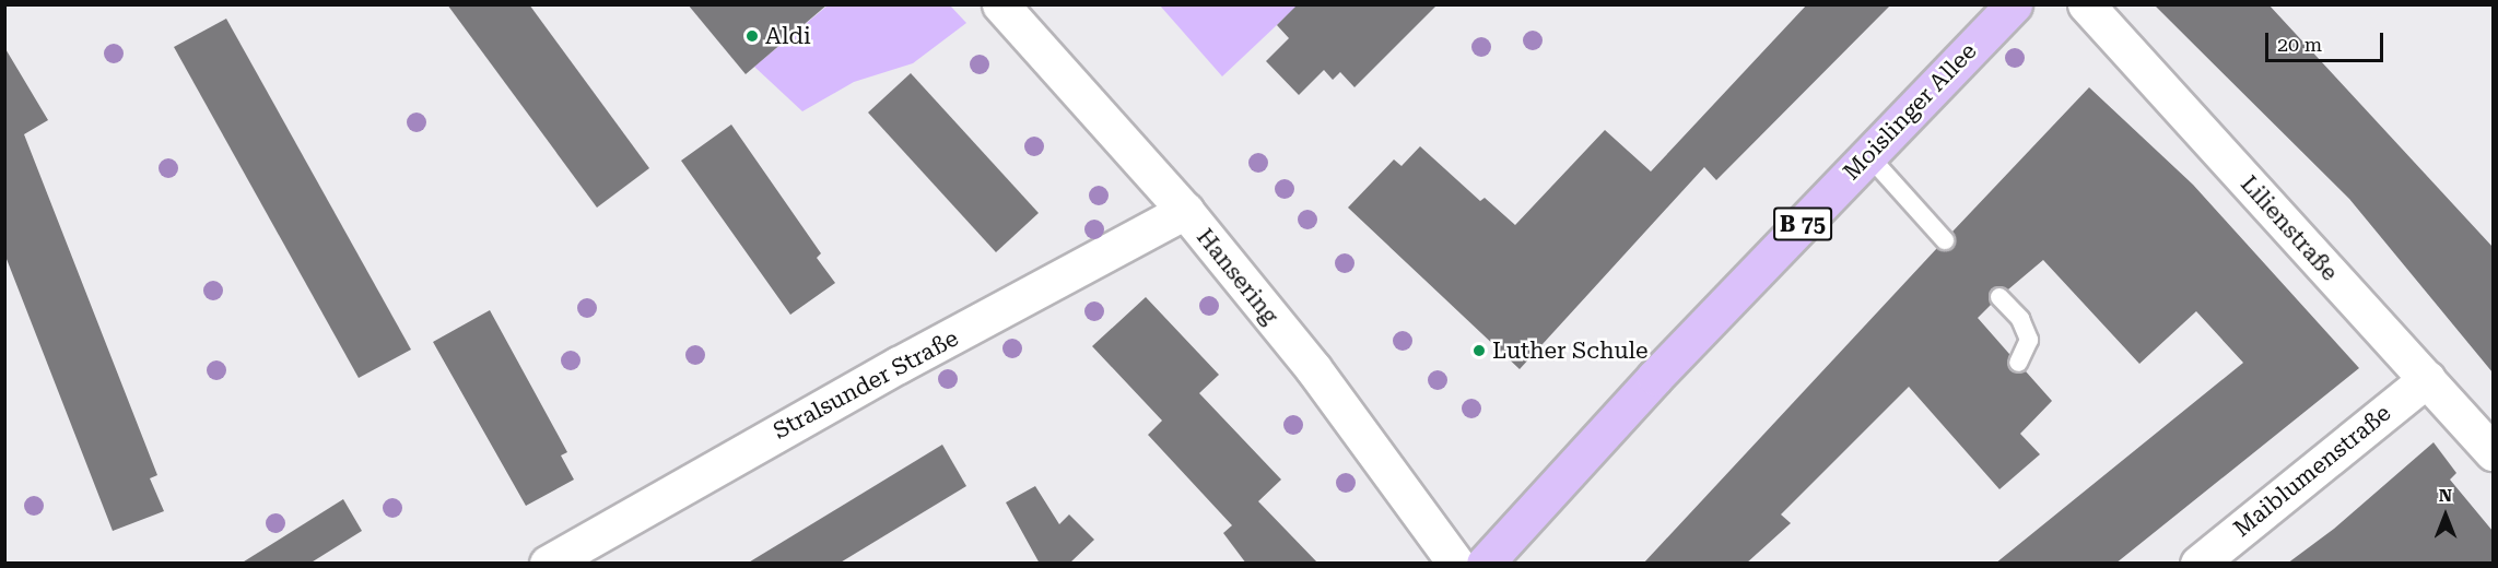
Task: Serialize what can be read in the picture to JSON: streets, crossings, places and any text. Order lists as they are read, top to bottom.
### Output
{
  "streets": {
    "main road": ["Moislinger Allee", "B 75"],
    "street": [
      "Lilienstraße",
      "Hansering",
      "Stralsunder Straße",
      "Maiblumenstraße"
    ]
  },
  "crossings": [
    ["Lilienstraße", "Maiblumenstraße"],
    ["Hansering", "Stralsunder Straße"]
  ],
  "places": ["Aldi", "Luther Schule"],
  "scale_bar": "20 m",
  "north": "top"
}
